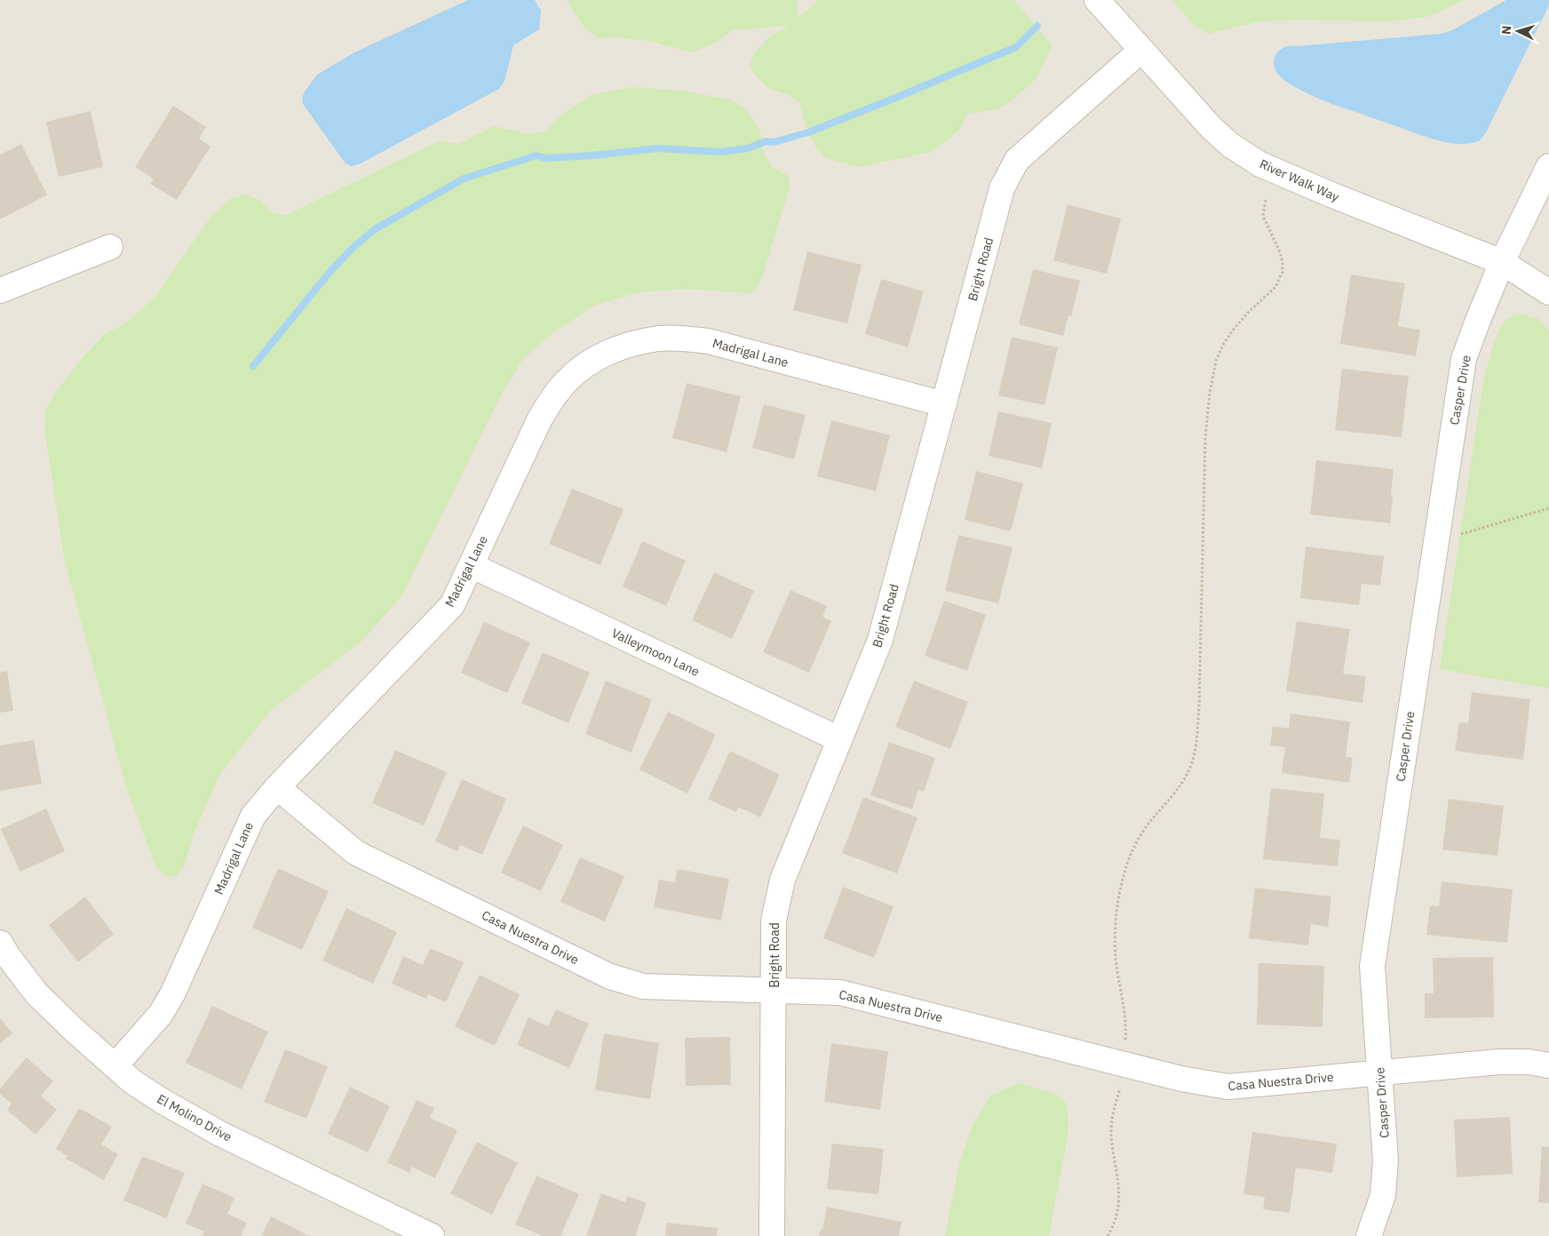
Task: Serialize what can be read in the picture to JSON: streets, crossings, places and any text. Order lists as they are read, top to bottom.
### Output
{
  "streets": {
    "street": [
      "River Walk Way",
      "Bright Road",
      "Madrigal Lane",
      "Casper Drive",
      "Valleymoon Lane",
      "Casa Nuestra Drive",
      "El Molino Drive"
    ]
  },
  "crossings": [
    ["River Walk Way", "Bright Road"],
    ["River Walk Way", "Casper Drive"],
    ["Bright Road", "Madrigal Lane"],
    ["Bright Road", "Valleymoon Lane"],
    ["Bright Road", "Casa Nuestra Drive"],
    ["Madrigal Lane", "Valleymoon Lane"],
    ["Madrigal Lane", "Casa Nuestra Drive"],
    ["Madrigal Lane", "El Molino Drive"],
    ["Casper Drive", "Casa Nuestra Drive"]
  ],
  "north": "left"
}
